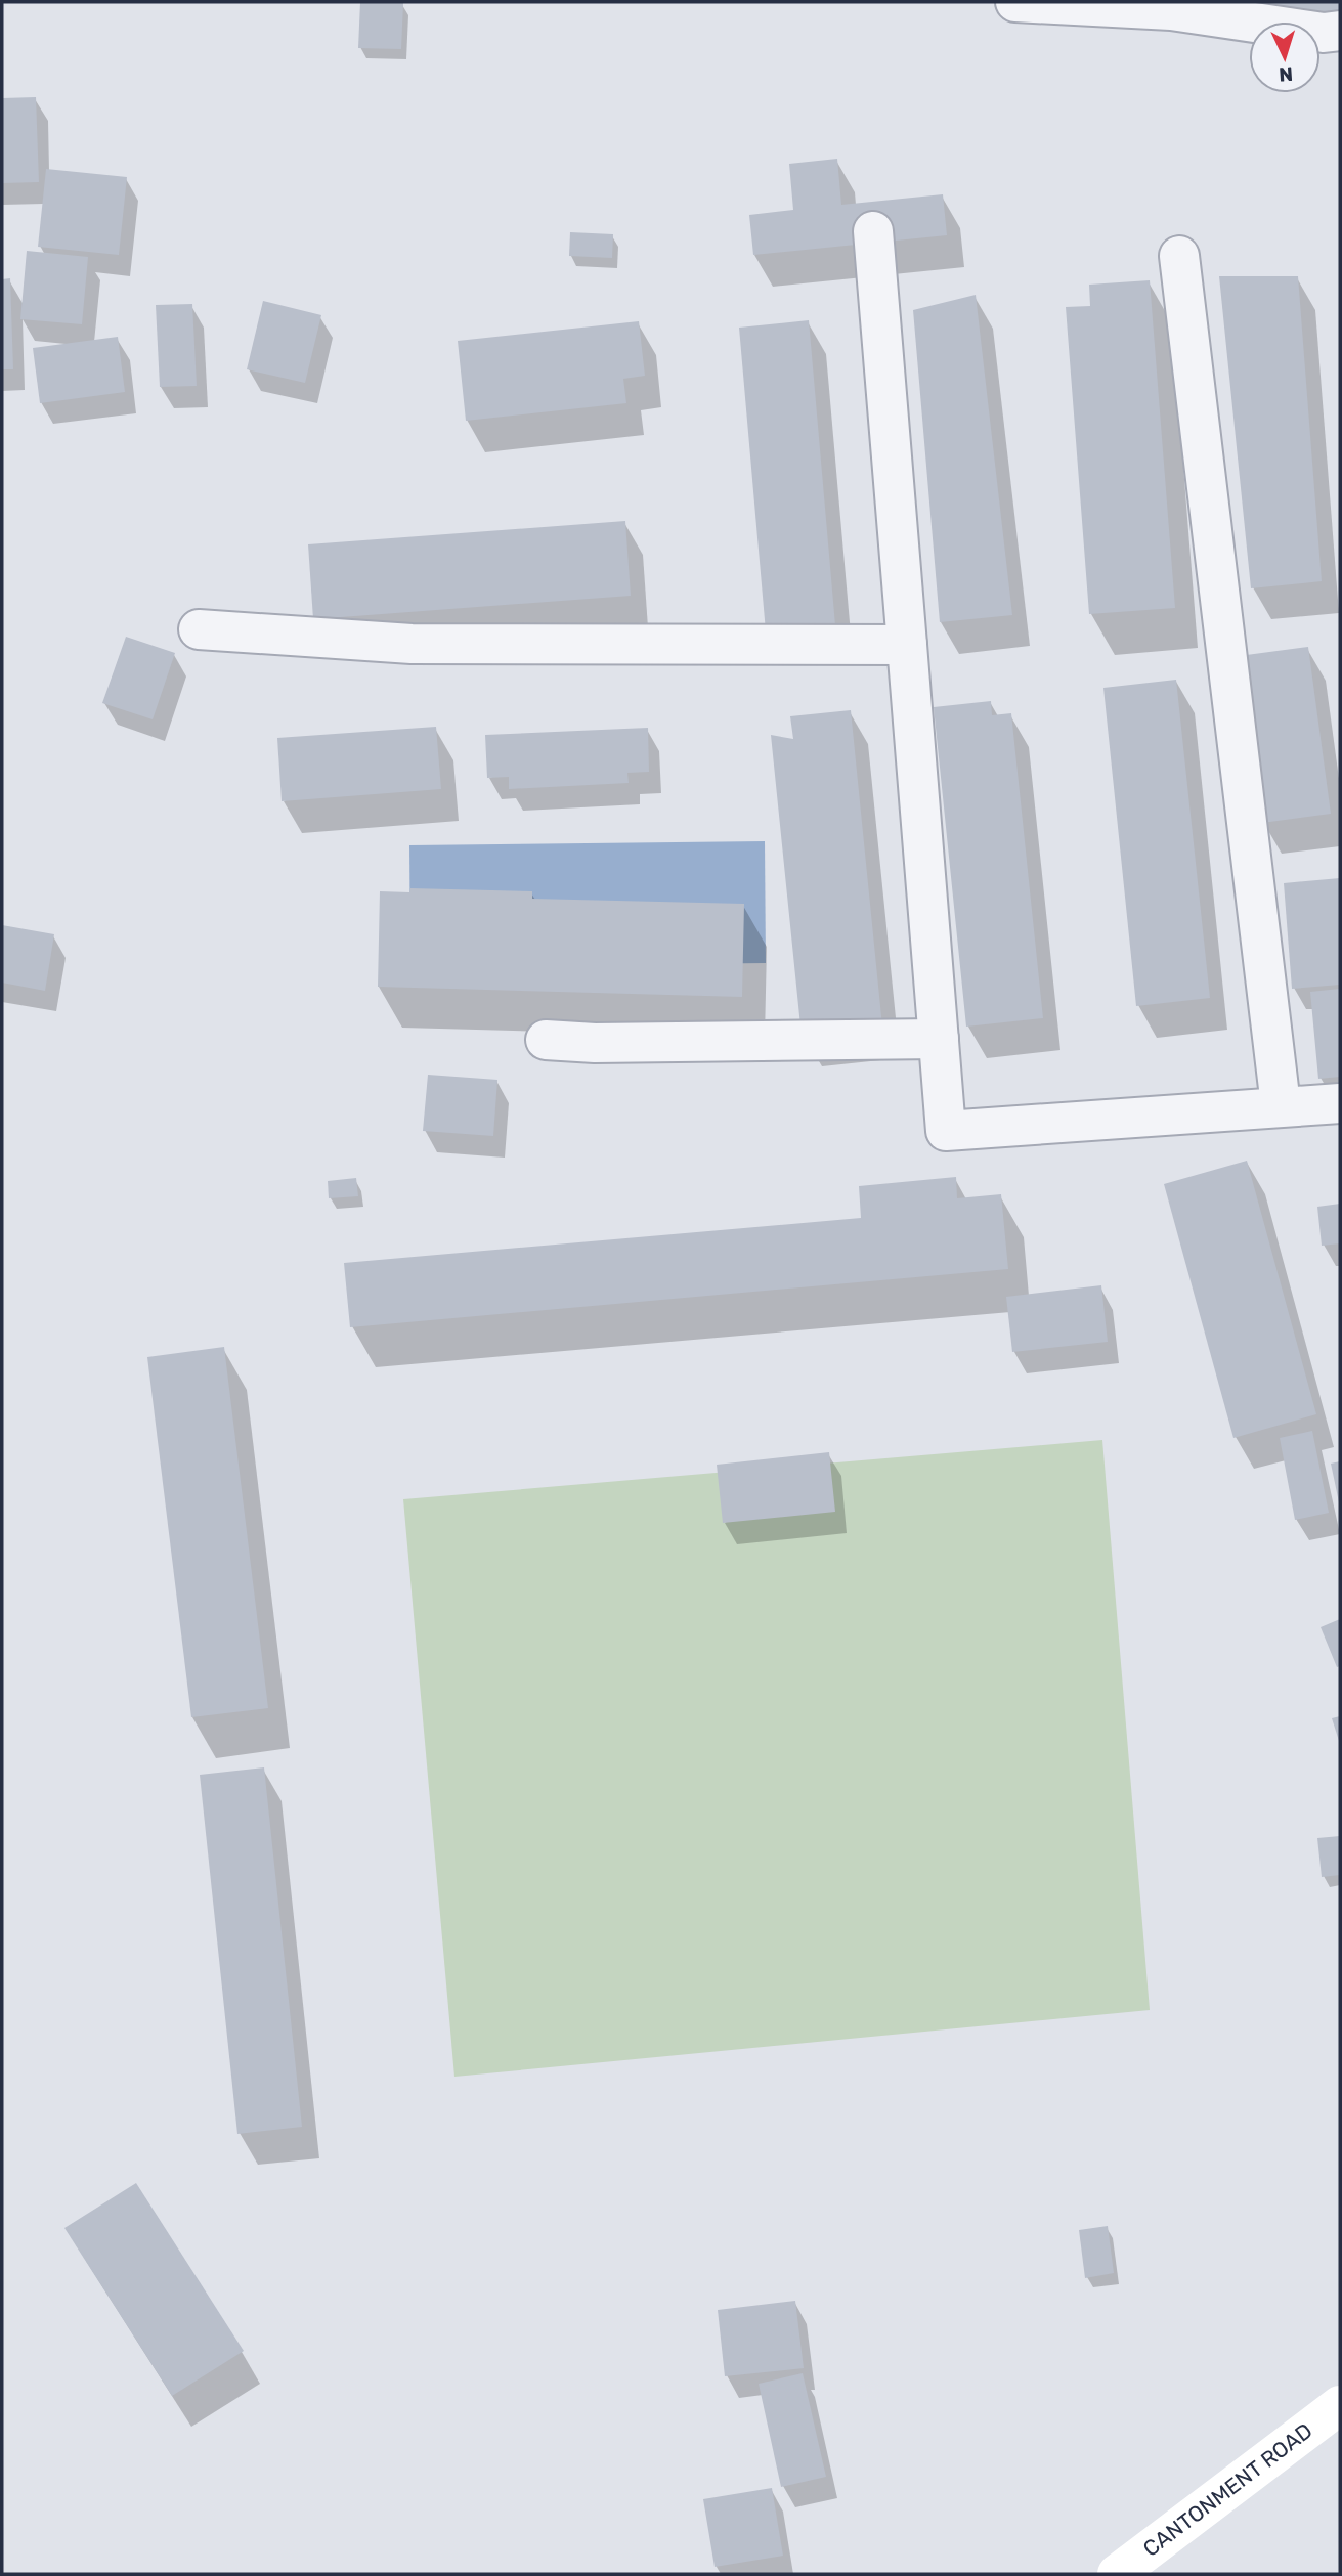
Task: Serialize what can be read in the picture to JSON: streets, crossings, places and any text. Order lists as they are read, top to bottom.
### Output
{
  "streets": {
    "street": ["CANTONMENT ROAD"]
  },
  "north": "bottom"
}
